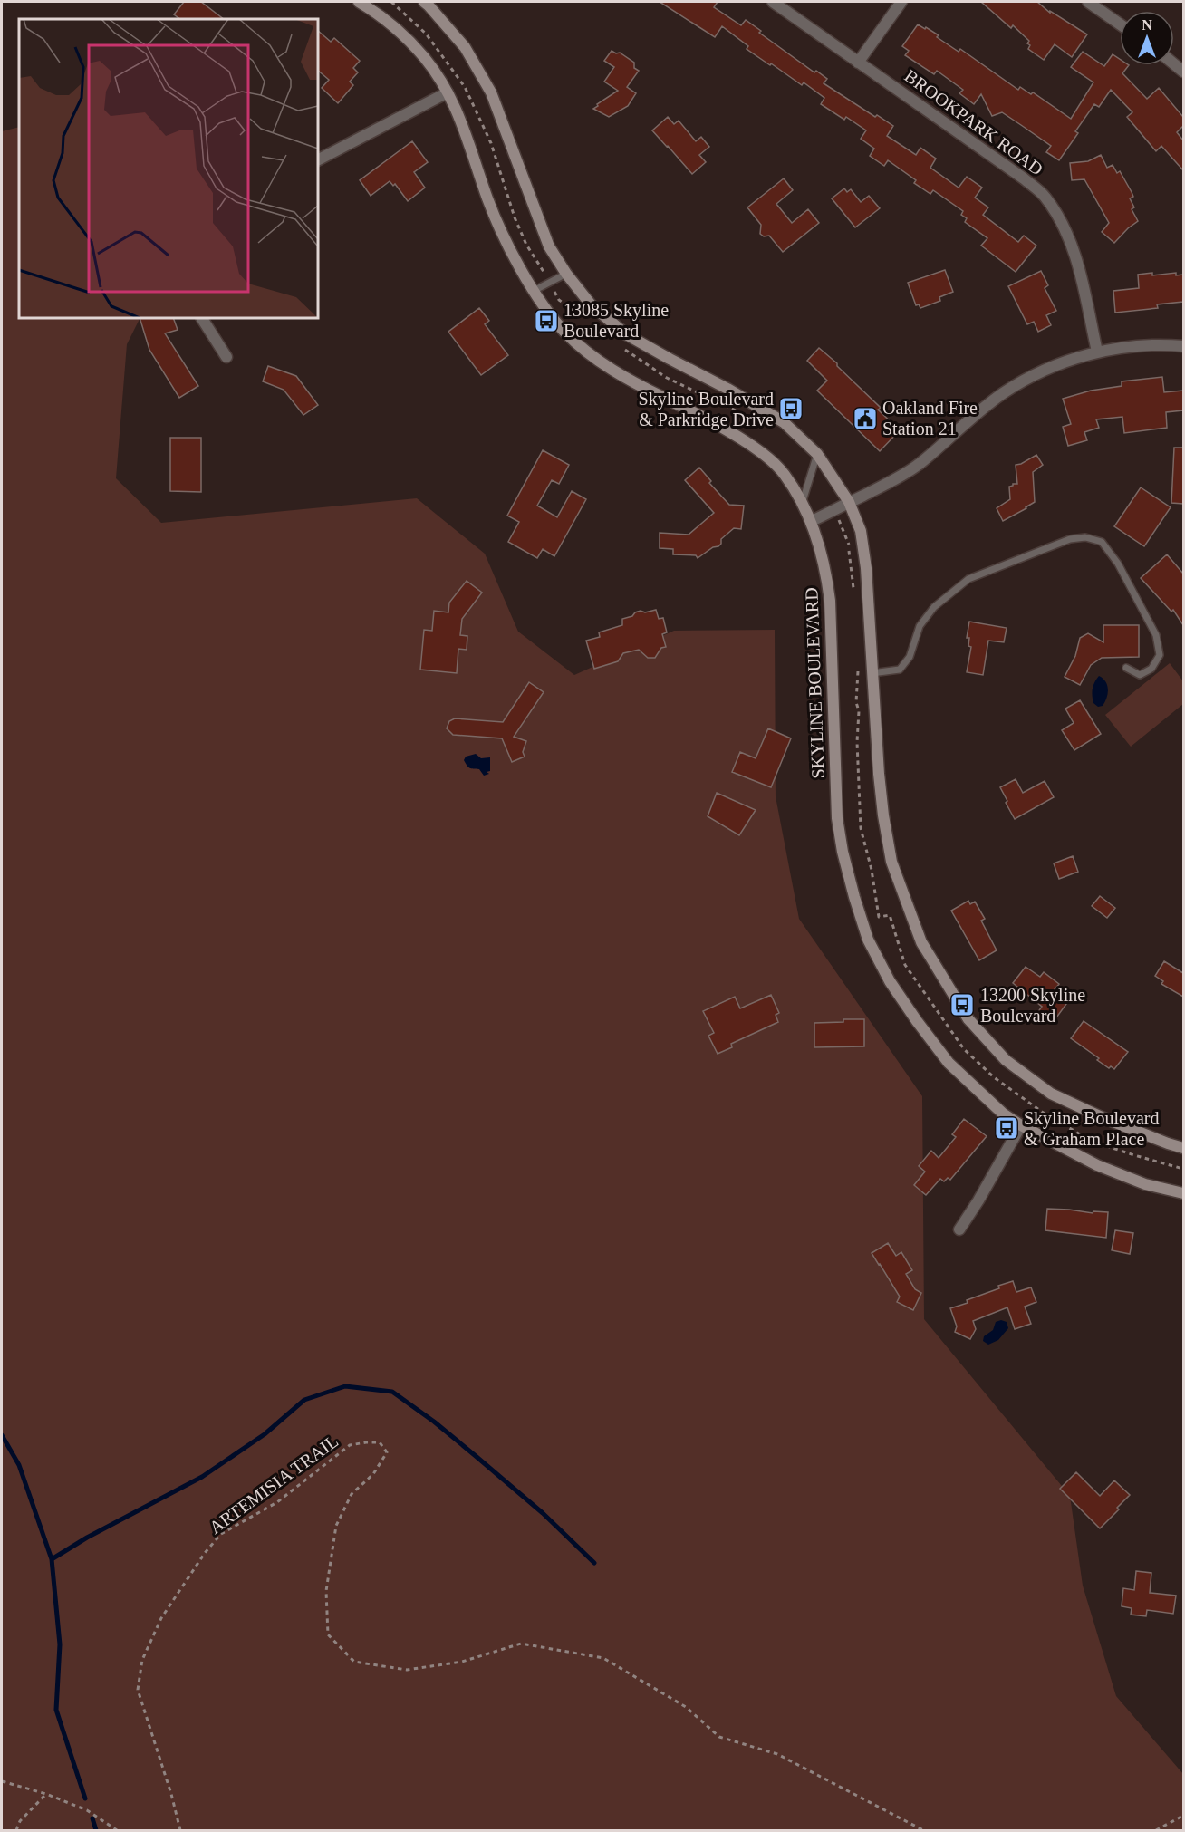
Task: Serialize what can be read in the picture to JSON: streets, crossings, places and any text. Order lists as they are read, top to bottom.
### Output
{
  "streets": {
    "main road": ["SKYLINE BOULEVARD"],
    "street": ["BROOKPARK ROAD"],
    "path": ["ARTEMISIA TRAIL"]
  },
  "places": {
    "bus stop": [
      "13085 Skyline Boulevard",
      "Skyline Boulevard & Parkridge Drive",
      "13200 Skyline Boulevard",
      "Skyline Boulevard & Graham Place"
    ],
    "public building": ["Oakland Fire Station 21"]
  },
  "north": "top"
}
